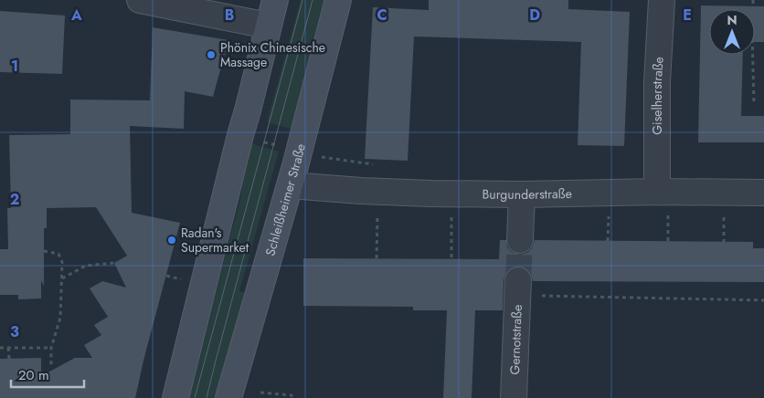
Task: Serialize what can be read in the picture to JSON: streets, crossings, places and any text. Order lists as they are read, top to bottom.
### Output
{
  "streets": {
    "main road": ["Schleißheimer Straße"],
    "street": ["Giselherstraße", "Burgunderstraße", "Gernotstraße"]
  },
  "crossings": [
    ["Giselherstraße", "Burgunderstraße"],
    ["Burgunderstraße", "Schleißheimer Straße"]
  ],
  "places": ["Phönix Chinesische Massage", "Radan's Supermarket"],
  "scale_bar": "20 m",
  "north": "top",
  "grid": {
    "columns": [
      "A",
      "B",
      "C",
      "D",
      "E"
    ],
    "rows": ["1", "2", "3"]
  }
}
